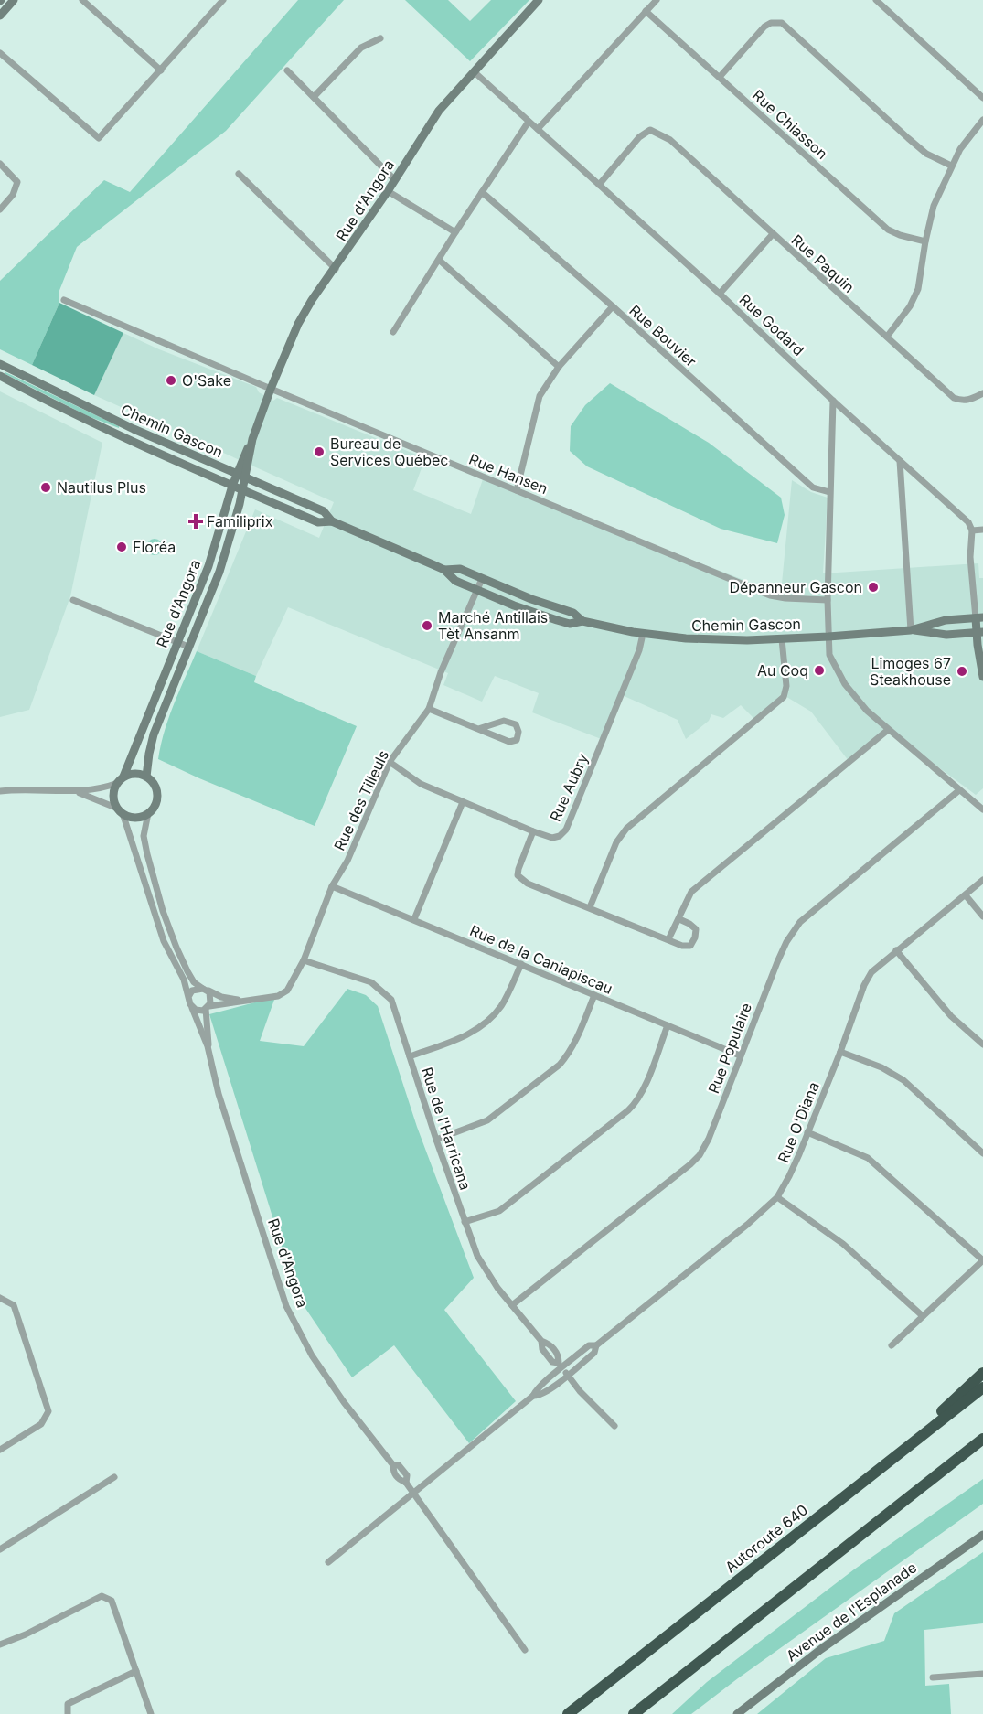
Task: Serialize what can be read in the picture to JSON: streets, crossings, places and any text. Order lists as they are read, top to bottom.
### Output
{
  "streets": {
    "highway": ["Autoroute 640"],
    "street": [
      "Rue Chiasson",
      "Rue d'Angora",
      "Rue Paquin",
      "Rue Godard",
      "Rue Bouvier",
      "Chemin Gascon",
      "Rue Hansen",
      "Rue Aubry",
      "Rue des Tilleuls",
      "Rue de la Caniapiscau",
      "Rue Populaire",
      "Rue O'Diana",
      "Rue de l'Harricana",
      "Avenue de l'Esplanade"
    ]
  },
  "crossings": [
    ["Rue d'Angora", "Rue Godard"],
    ["Rue d'Angora", "Chemin Gascon"],
    ["Rue d'Angora", "Rue Hansen"],
    ["Rue d'Angora", "Rue des Tilleuls"],
    ["Rue d'Angora", "Rue O'Diana"],
    ["Rue Paquin", "Rue Godard"],
    ["Chemin Gascon", "Rue Aubry"],
    ["Chemin Gascon", "Rue des Tilleuls"],
    ["Rue Aubry", "Rue des Tilleuls"],
    ["Rue des Tilleuls", "Rue de la Caniapiscau"],
    ["Rue des Tilleuls", "Rue de l'Harricana"],
    ["Rue de la Caniapiscau", "Rue Populaire"],
    ["Rue Populaire", "Rue de l'Harricana"],
    ["Rue O'Diana", "Rue de l'Harricana"]
  ],
  "places": {
    "other": [
      "O'Sake",
      "Bureau de Services Québec",
      "Nautilus Plus",
      "Floréa",
      "Dépanneur Gascon",
      "Marché Antillais Tèt Ansanm",
      "Au Coq",
      "Limoges 67 Steakhouse"
    ],
    "health": ["Familiprix"]
  }
}
